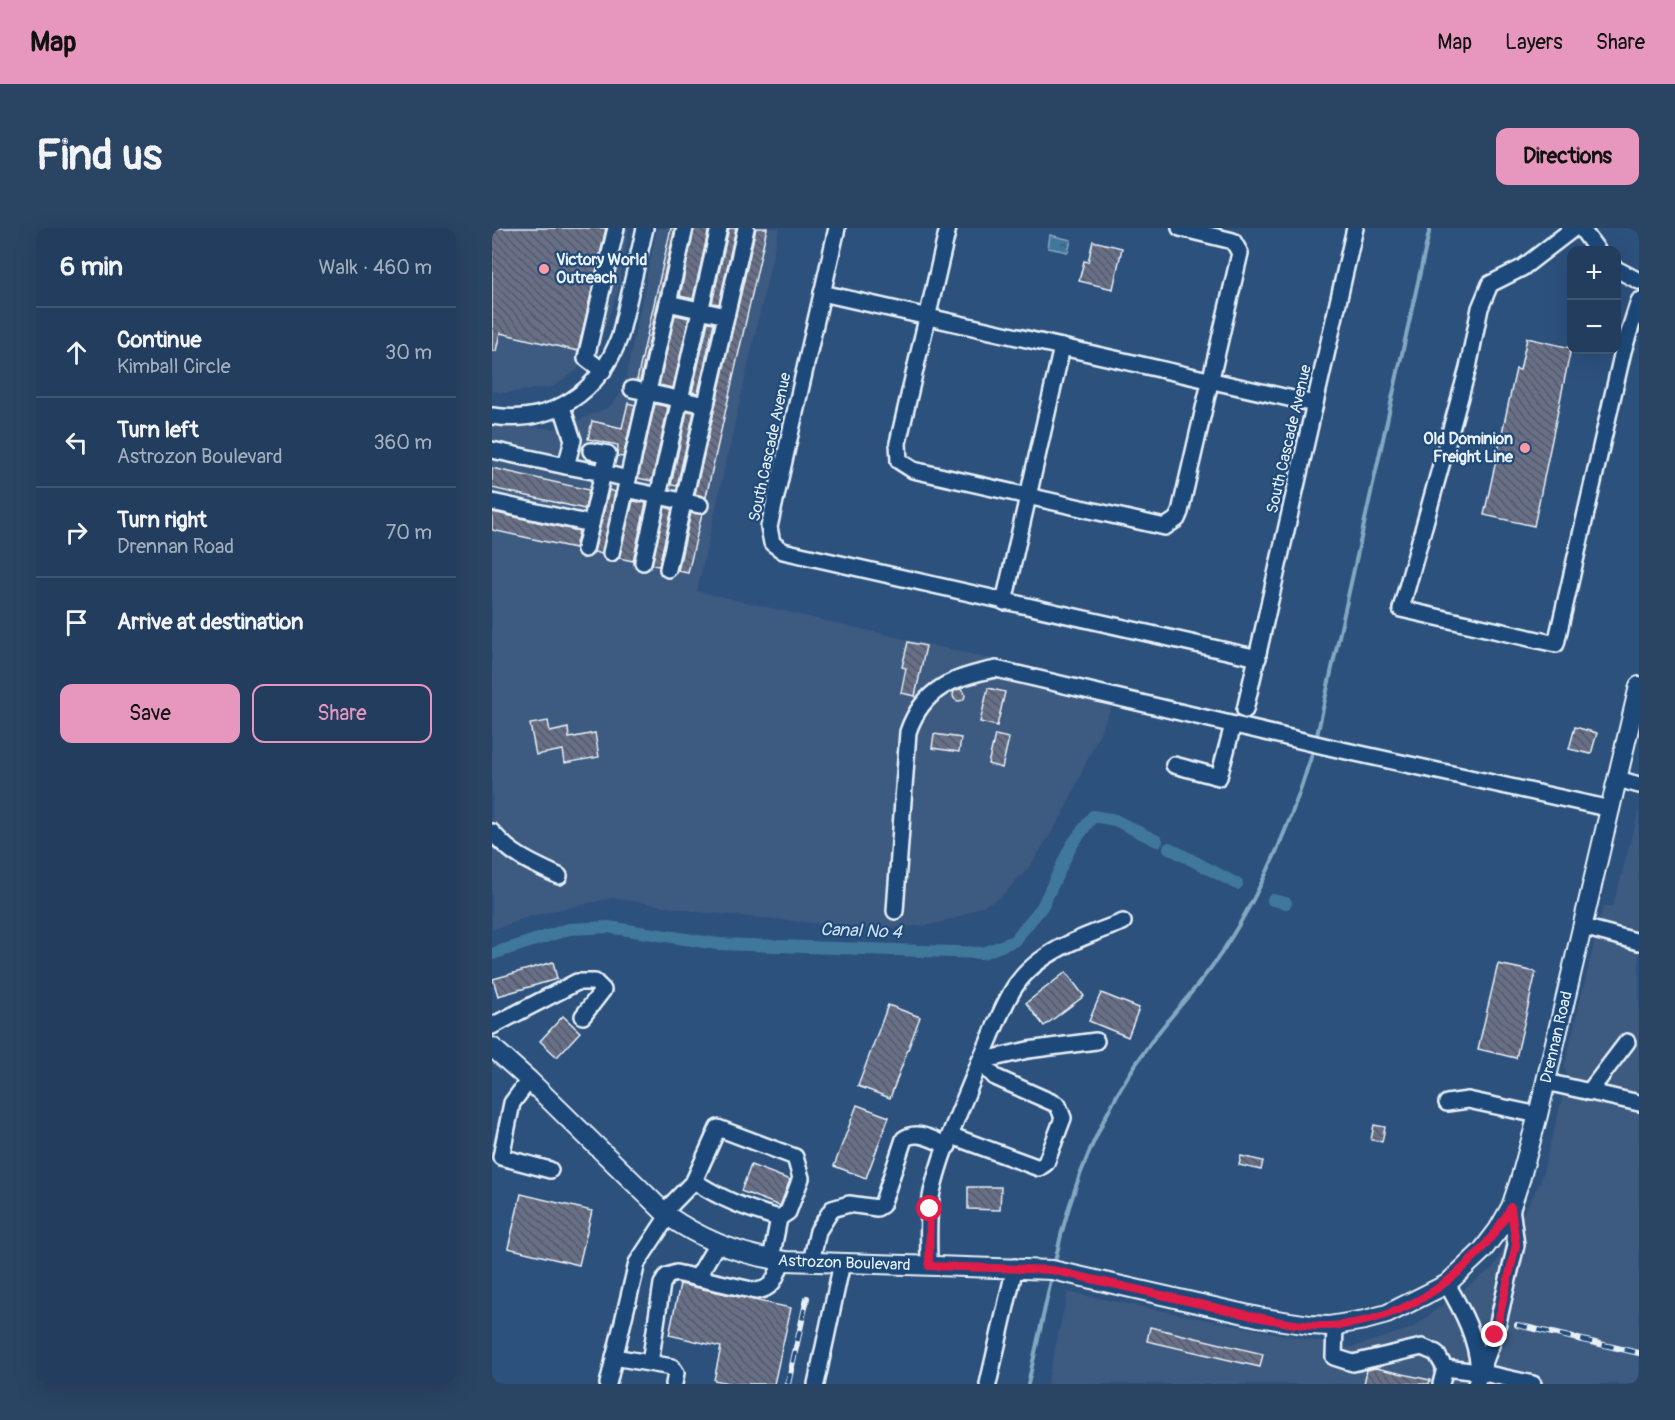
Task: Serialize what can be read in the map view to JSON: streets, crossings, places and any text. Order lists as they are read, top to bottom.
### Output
{
  "streets": {
    "main road": ["Drennan Road", "Astrozon Boulevard"],
    "street": ["South Cascade Avenue"]
  },
  "crossings": [
    ["Drennan Road", "Astrozon Boulevard"]
  ],
  "water": ["Canal No 4"],
  "places": ["Victory World Outreach", "Old Dominion Freight Line"],
  "page": {
    "header": "Map",
    "nav": ["Map", "Layers", "Share"],
    "buttons": [
      "Directions",
      ["Save", "Share"]
    ],
    "title": "Find us",
    "heading": ["6 min", "Walk · 460 m"],
    "map_buttons": ["+", "−"],
    "list": [
      ["Continue", "Kimball Circle", "30 m"],
      ["Turn left", "Astrozon Boulevard", "360 m"],
      ["Turn right", "Drennan Road", "70 m"],
      "Arrive at destination"
    ]
  }
}
